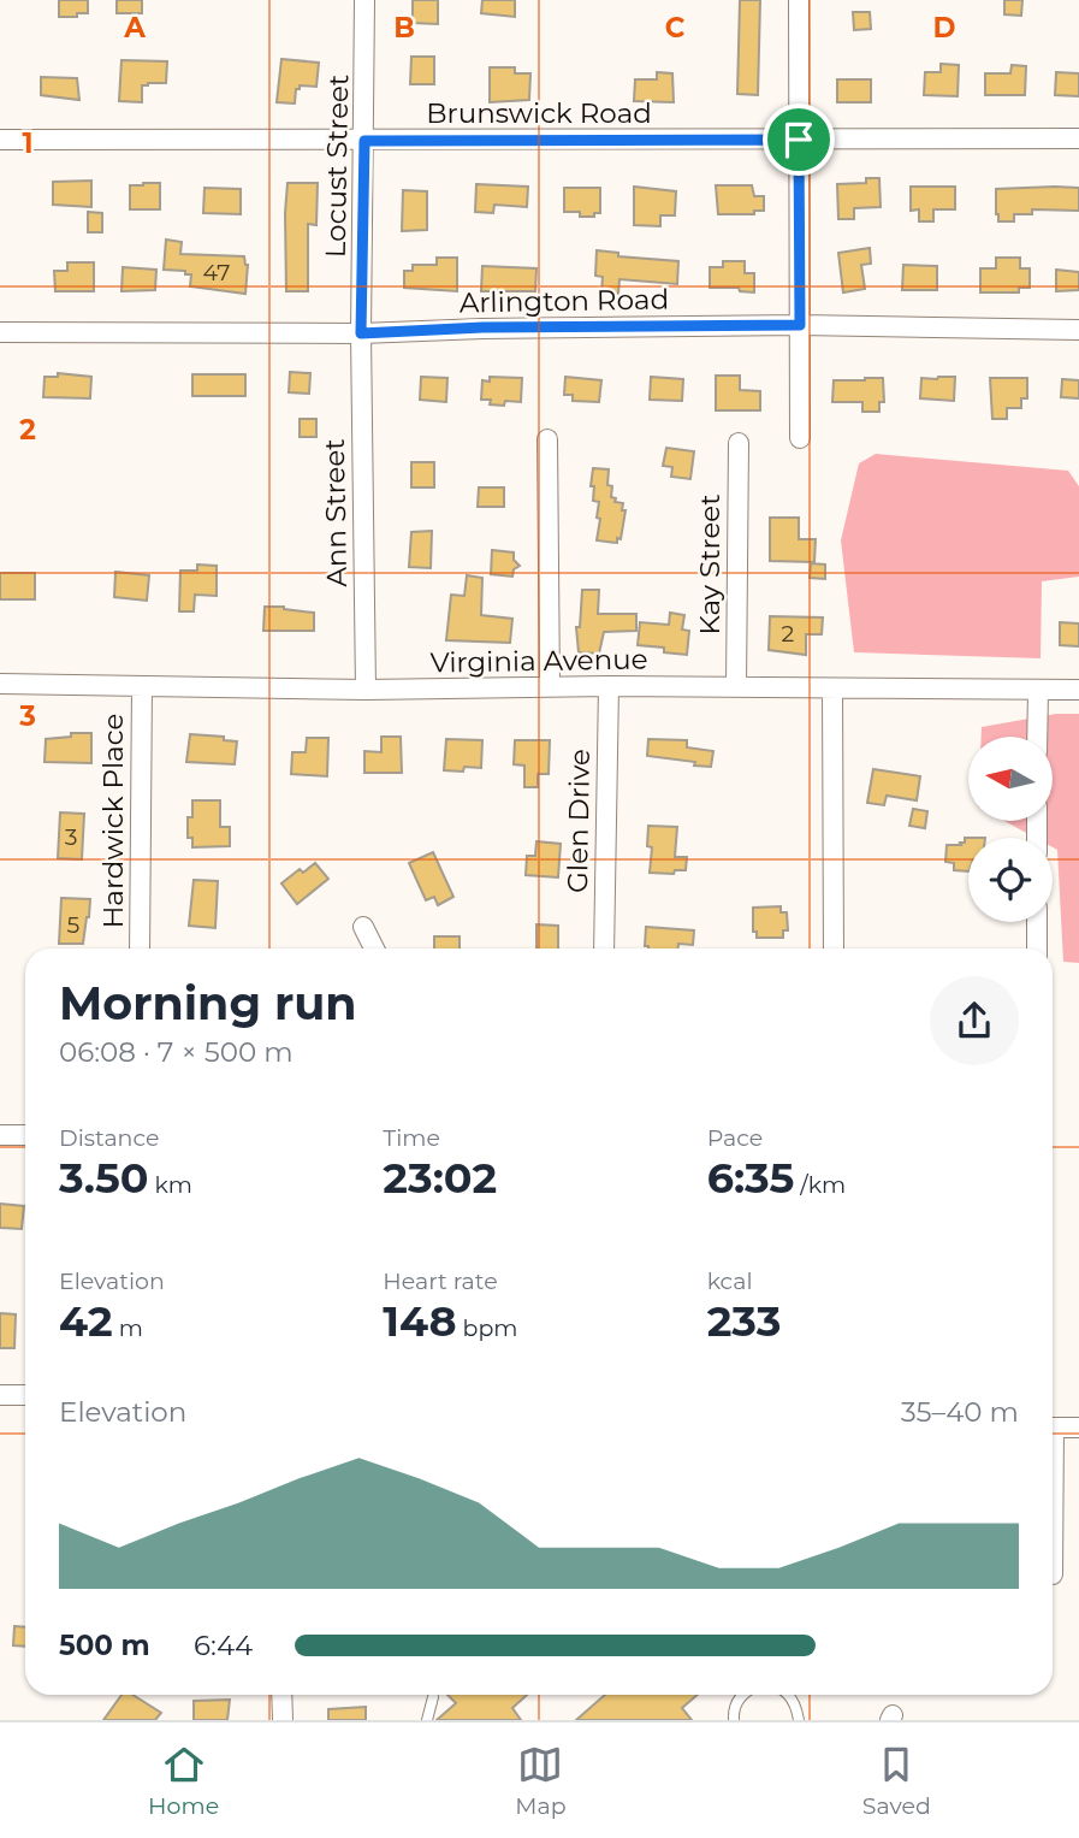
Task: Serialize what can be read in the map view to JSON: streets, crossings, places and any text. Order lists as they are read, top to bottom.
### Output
{
  "streets": {
    "street": [
      "Brunswick Road",
      "Locust Street",
      "Arlington Road",
      "Ann Street",
      "Kay Street",
      "Virginia Avenue",
      "Hardwick Place",
      "Glen Drive"
    ]
  },
  "crossings": [
    ["Brunswick Road", "Locust Street"],
    ["Locust Street", "Arlington Road"],
    ["Locust Street", "Ann Street"],
    ["Arlington Road", "Ann Street"],
    ["Ann Street", "Virginia Avenue"],
    ["Kay Street", "Virginia Avenue"],
    ["Virginia Avenue", "Hardwick Place"],
    ["Virginia Avenue", "Glen Drive"]
  ],
  "house_numbers": [
    "47",
    "2",
    "3",
    "5"
  ],
  "north": "left",
  "page": {
    "heading": ["Morning run", "06:08 · 7 × 500 m"],
    "stats": [
      ["Distance", "3.50 km"],
      ["Time", "23:02"],
      ["Pace", "6:35 /km"],
      ["Elevation", "42 m"],
      ["Heart rate", "148 bpm"],
      ["kcal", "233"]
    ],
    "chart": ["Elevation", "35–40 m"],
    "list": [
      {
        "name": "500 m",
        "note": "6:44"
      }
    ],
    "tabs": ["Home", "Map", "Saved"]
  },
  "grid": {
    "columns": [
      "A",
      "B",
      "C",
      "D"
    ],
    "rows": ["1", "2", "3"]
  }
}
